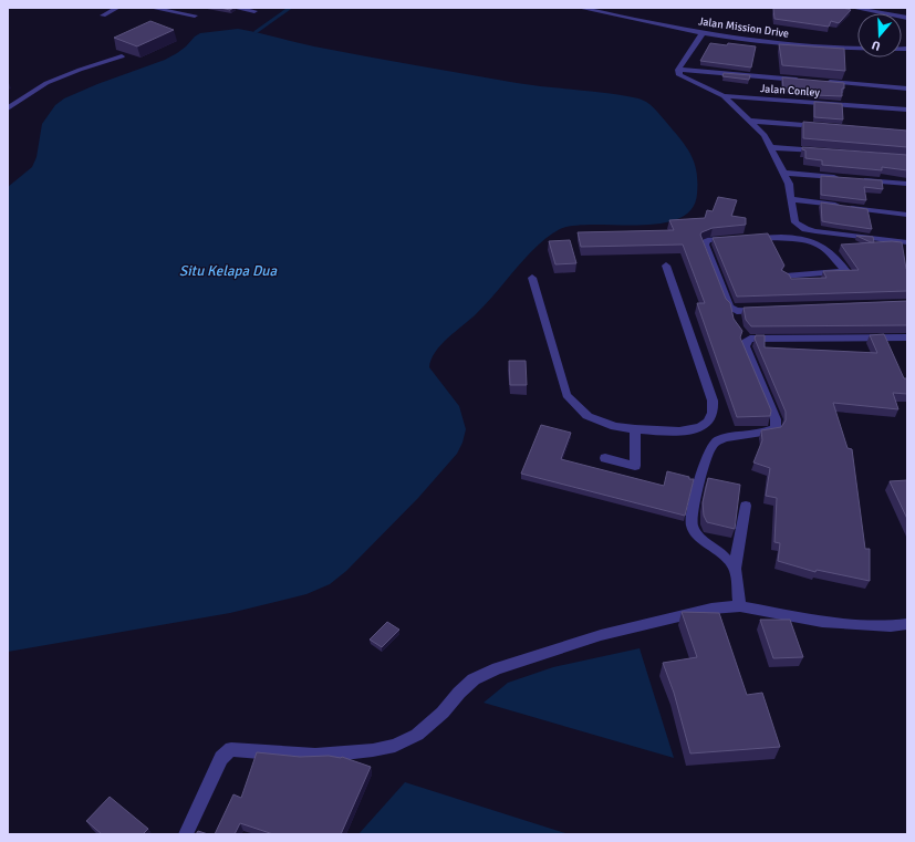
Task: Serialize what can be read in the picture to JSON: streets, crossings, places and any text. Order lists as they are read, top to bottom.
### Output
{
  "streets": {
    "street": ["Jalan Mission Drive", "Jalan Conley"]
  },
  "water": ["Situ Kelapa Dua"],
  "north": "bottom"
}
